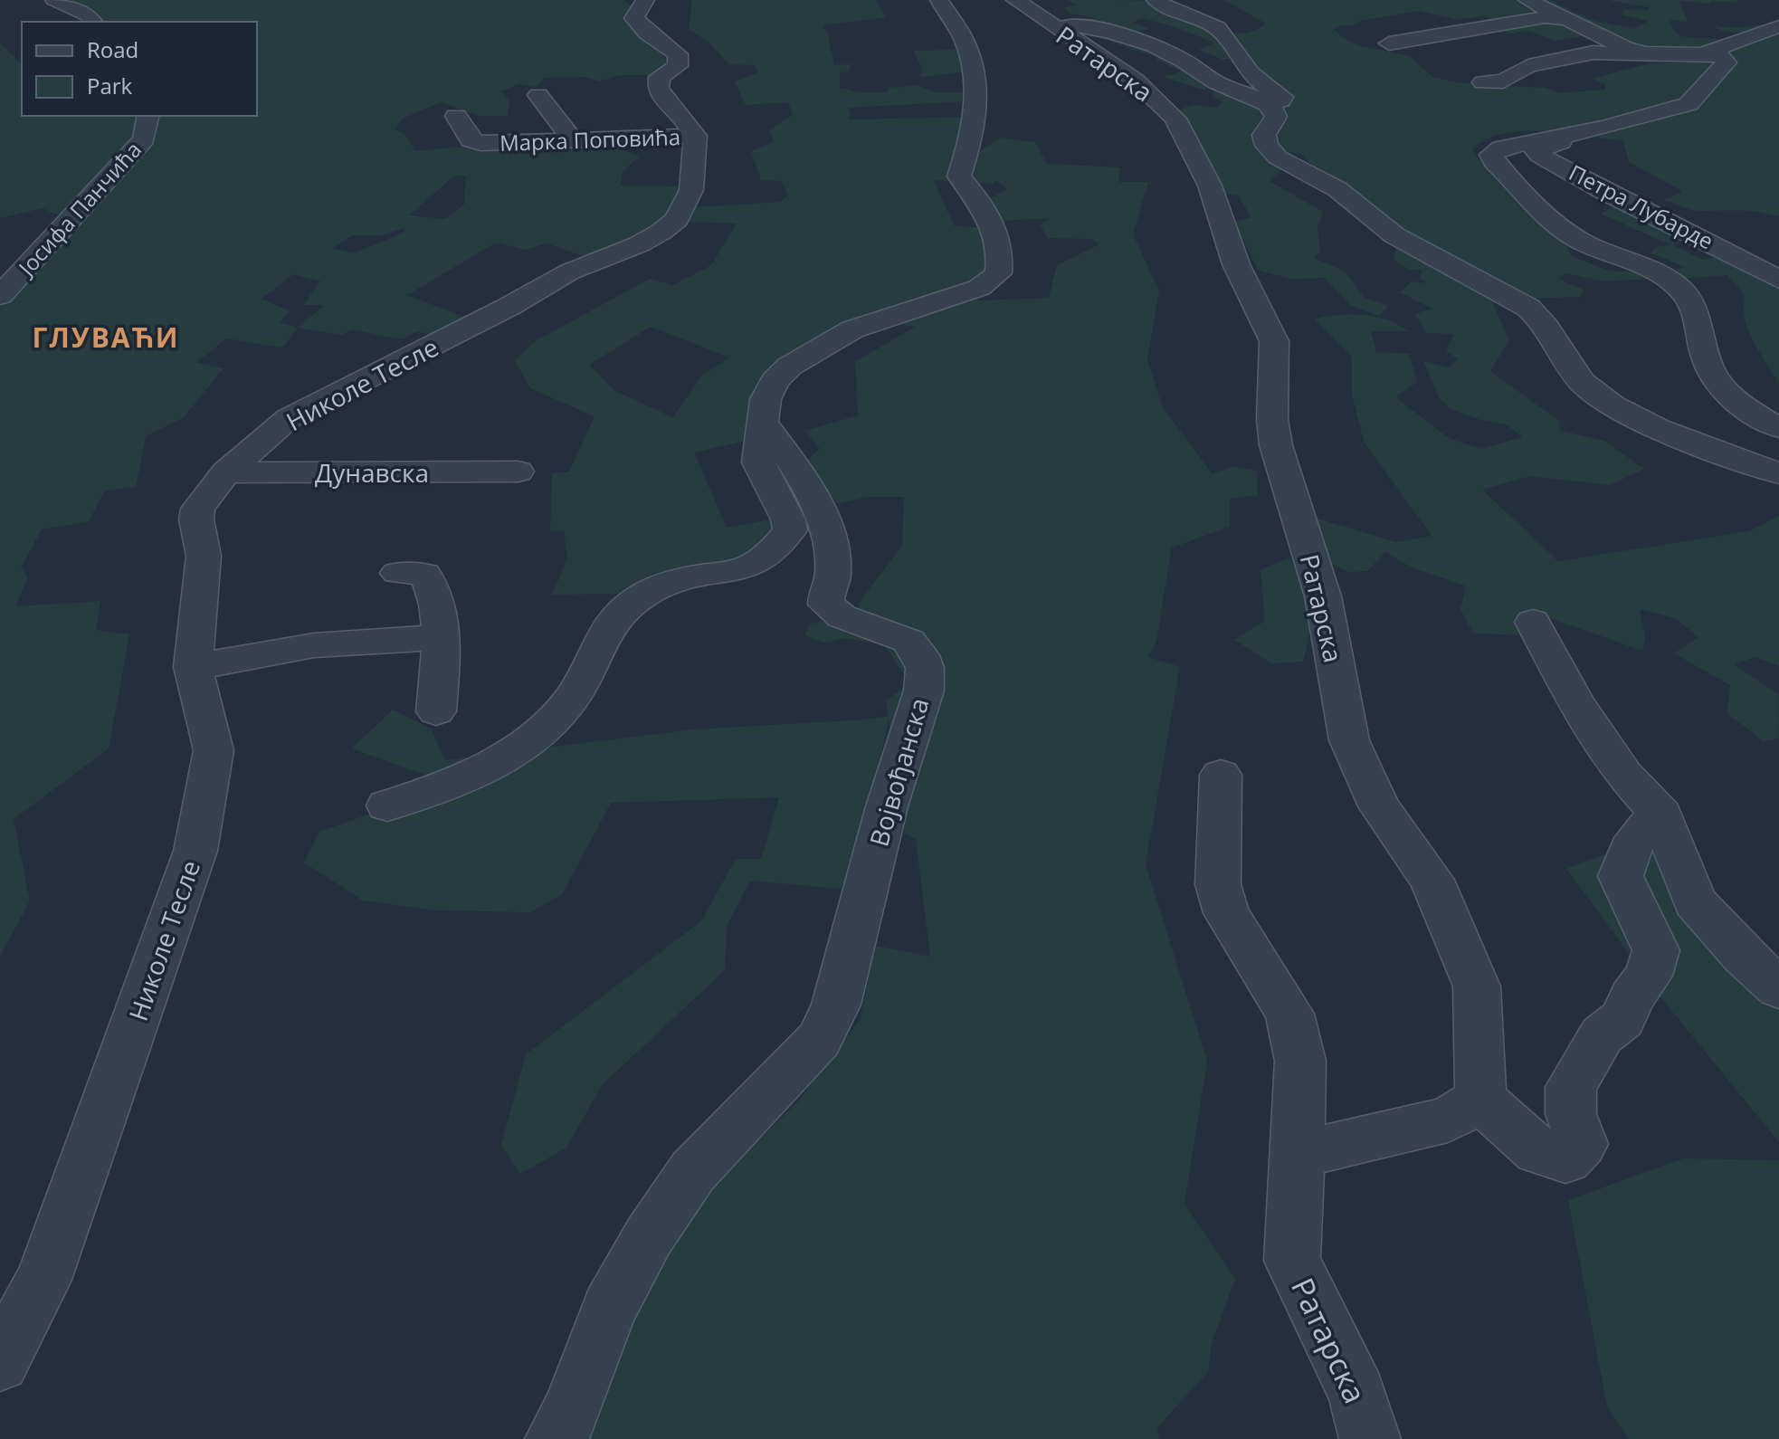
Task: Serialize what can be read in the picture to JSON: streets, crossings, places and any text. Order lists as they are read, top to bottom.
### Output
{
  "streets": {
    "street": [
      "Ратарска",
      "Марка Поповића",
      "Петра Лубарде",
      "Јосифа Панчића",
      "Николе Тесле",
      "Дунавска",
      "Војвођанска"
    ]
  },
  "crossings": [
    ["Марка Поповића", "Николе Тесле"],
    ["Николе Тесле", "Дунавска"]
  ],
  "districts": ["ГЛУВАЋИ"],
  "legend": ["Road", "Park"]
}
